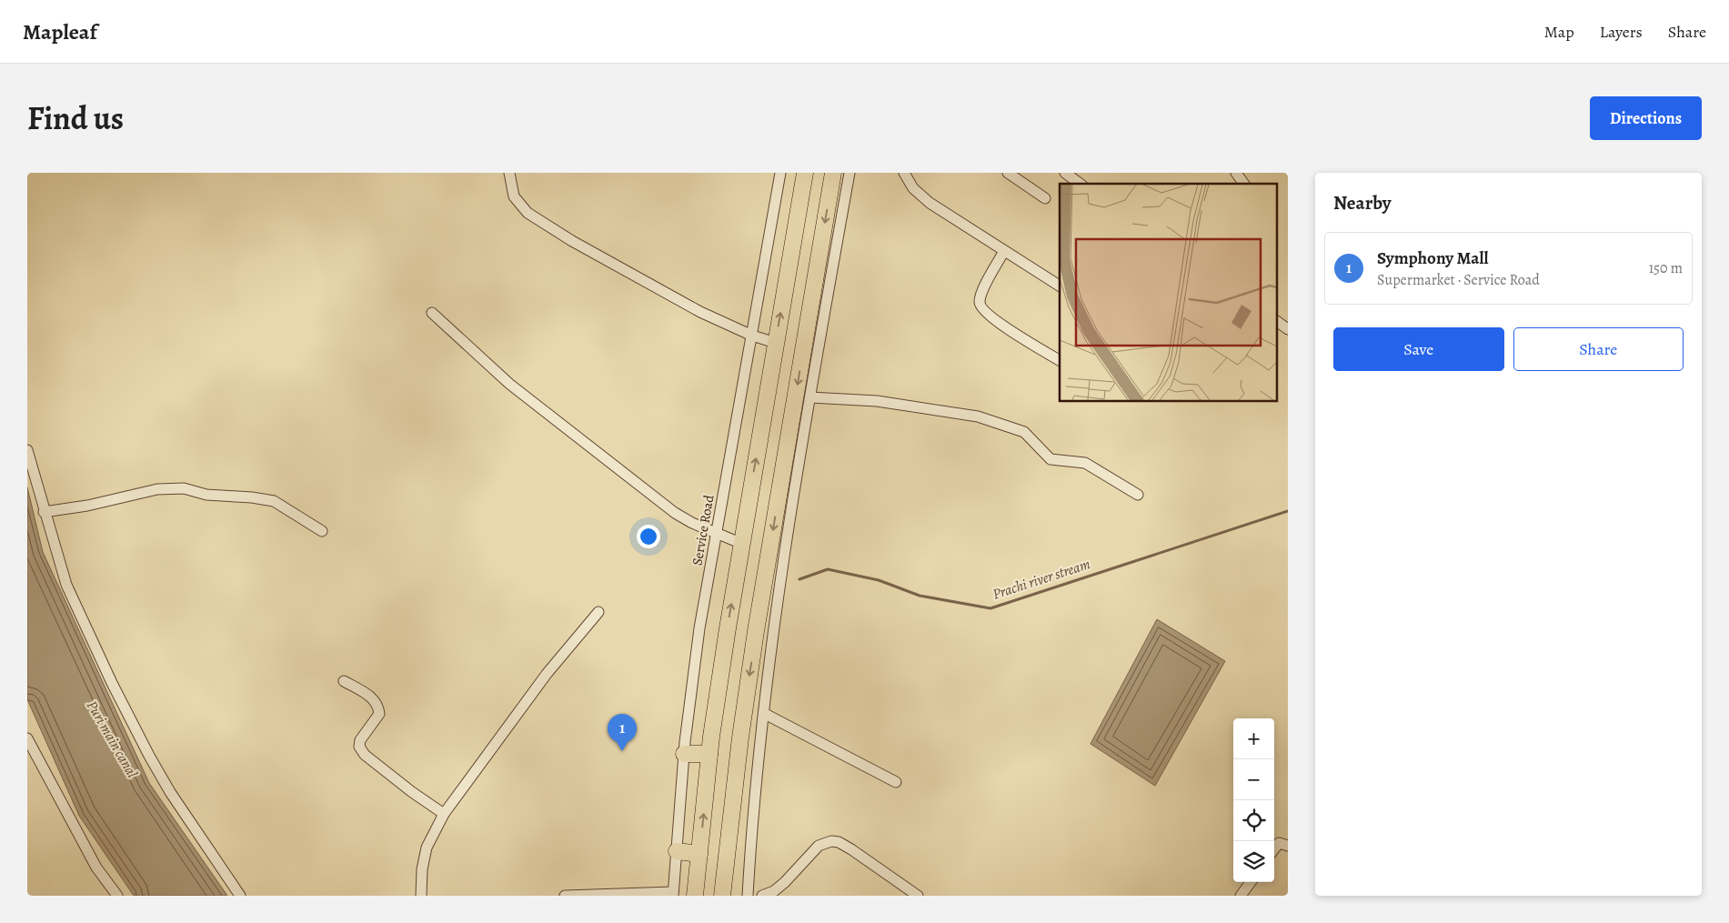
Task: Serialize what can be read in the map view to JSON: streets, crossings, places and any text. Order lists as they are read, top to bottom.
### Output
{
  "streets": {
    "street": ["Service Road"]
  },
  "water": ["Prachi river stream", "Puri main canal"],
  "page": {
    "header": "Mapleaf",
    "nav": ["Map", "Layers", "Share"],
    "title": "Find us",
    "buttons": [
      "Directions",
      ["Save", "Share"]
    ],
    "heading": "Nearby",
    "list": [
      {
        "mark": "1",
        "name": "Symphony Mall",
        "note": "Supermarket · Service Road",
        "value": "150 m"
      }
    ],
    "pins": "1",
    "map_buttons": ["+", "−"]
  }
}
